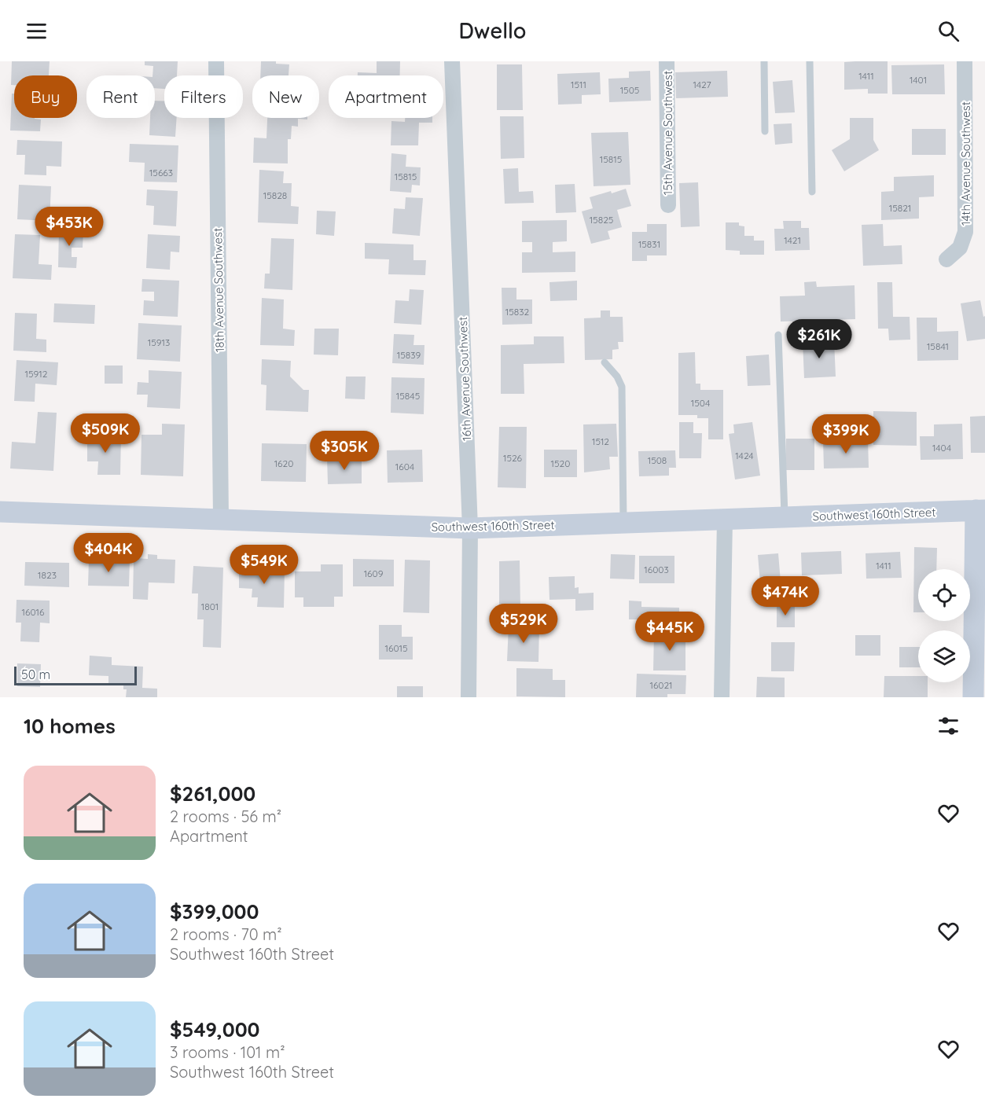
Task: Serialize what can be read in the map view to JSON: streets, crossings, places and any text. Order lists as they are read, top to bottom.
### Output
{
  "streets": {
    "street": [
      "15th Avenue Southwest",
      "14th Avenue Southwest",
      "18th Avenue Southwest",
      "16th Avenue Southwest",
      "Southwest 160th Street"
    ]
  },
  "crossings": [
    ["18th Avenue Southwest", "Southwest 160th Street"],
    ["16th Avenue Southwest", "Southwest 160th Street"]
  ],
  "house_numbers": [
    "1411",
    "1401",
    "1511",
    "1427",
    "1505",
    "15815",
    "15663",
    "15815",
    "15828",
    "15821",
    "15825",
    "1421",
    "15831",
    "15832",
    "15913",
    "15841",
    "15839",
    "15912",
    "15845",
    "1504",
    "1512",
    "1404",
    "1424",
    "1526",
    "1508",
    "1620",
    "1520",
    "1604",
    "1411",
    "16003",
    "1609",
    "1823",
    "1801",
    "16016",
    "16015",
    "16021"
  ],
  "scale_bar": "50 m",
  "page": {
    "header": "Dwello",
    "chip": [
      "Buy",
      "Rent",
      "Filters",
      "New",
      "Apartment"
    ],
    "price": [
      "$453K",
      "$261K",
      "$509K",
      "$399K",
      "$305K",
      "$404K",
      "$549K",
      "$474K",
      "$529K",
      "$445K"
    ],
    "scale": "50 m",
    "heading": "10 homes",
    "list": [
      {
        "name": "$261,000",
        "note": "2 rooms · 56 m² · Apartment"
      },
      {
        "name": "$399,000",
        "note": "2 rooms · 70 m² · Southwest 160th Street"
      },
      {
        "name": "$549,000",
        "note": "3 rooms · 101 m² · Southwest 160th Street"
      }
    ]
  }
}
